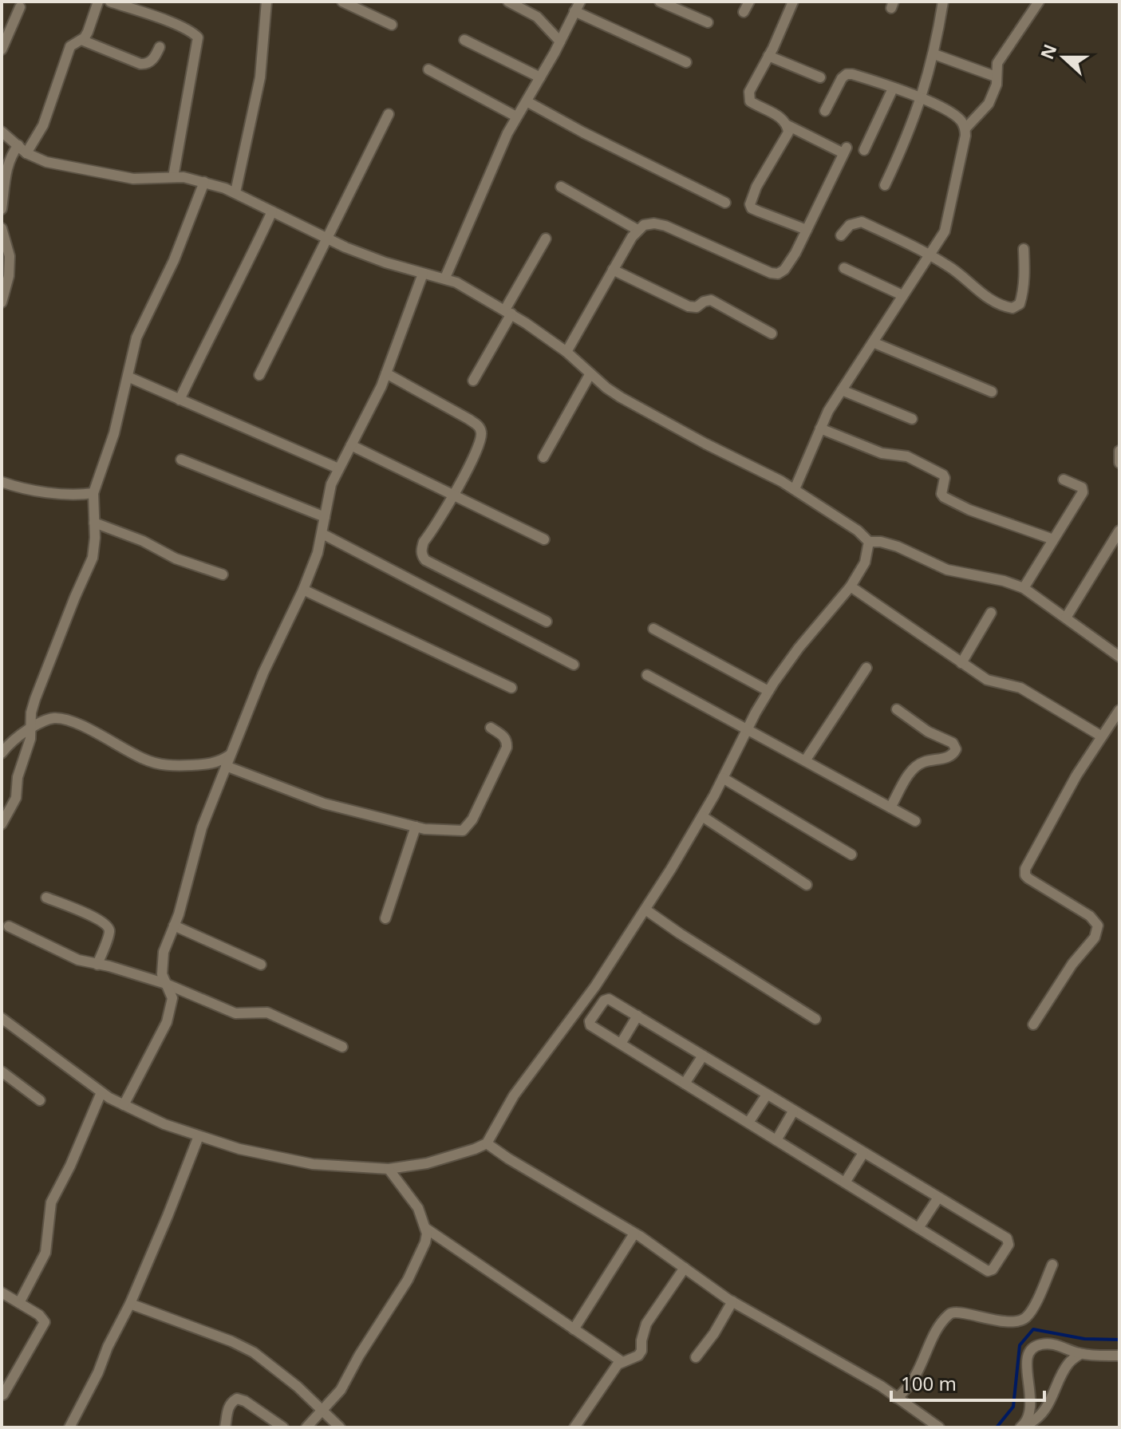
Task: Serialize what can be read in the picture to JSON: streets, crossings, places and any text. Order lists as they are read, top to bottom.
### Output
{
  "scale_bar": "100 m",
  "north": "left"
}
